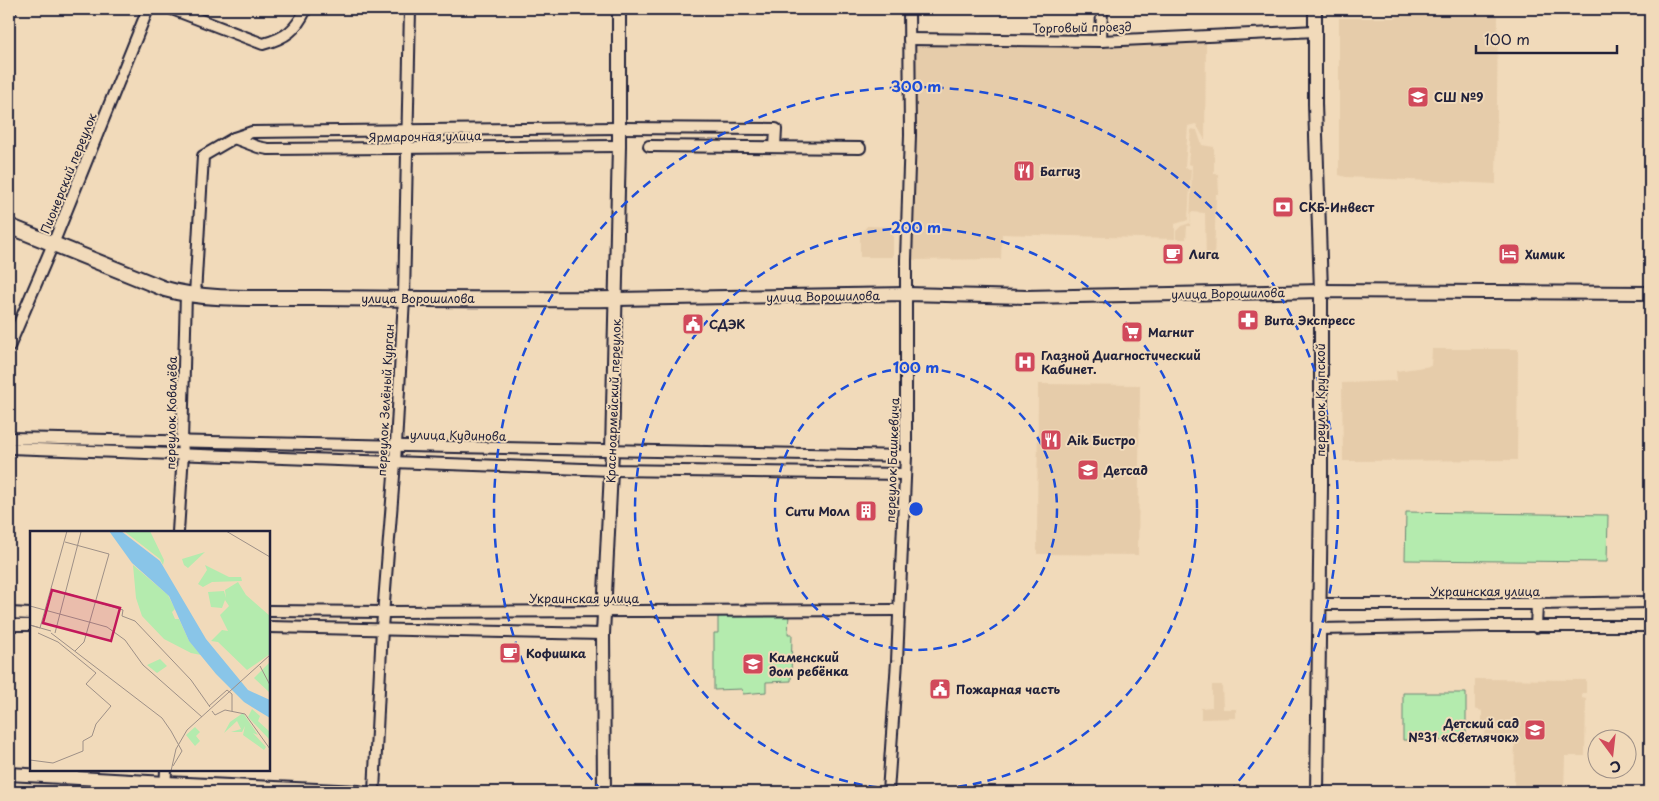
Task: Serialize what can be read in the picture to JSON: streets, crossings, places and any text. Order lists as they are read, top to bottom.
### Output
{
  "streets": {
    "main road": ["улица Ворошилова"],
    "street": [
      "Торговый проезд",
      "Ярмарочная улица",
      "Пионерский переулок",
      "переулок Зелёный Курган",
      "переулок Крупской",
      "Красноармейский переулок",
      "переулок Ковалёва",
      "улица Кудинова",
      "переулок Башкевича",
      "Украинская улица"
    ]
  },
  "crossings": [
    ["Торговый проезд", "переулок Крупской"],
    ["Торговый проезд", "переулок Башкевича"],
    ["Ярмарочная улица", "переулок Зелёный Курган"],
    ["Ярмарочная улица", "Красноармейский переулок"],
    ["Ярмарочная улица", "переулок Ковалёва"],
    ["Пионерский переулок", "улица Ворошилова"],
    ["улица Ворошилова", "переулок Зелёный Курган"],
    ["улица Ворошилова", "переулок Крупской"],
    ["улица Ворошилова", "Красноармейский переулок"],
    ["улица Ворошилова", "переулок Ковалёва"],
    ["улица Ворошилова", "переулок Башкевича"],
    ["переулок Зелёный Курган", "улица Кудинова"],
    ["переулок Зелёный Курган", "Украинская улица"],
    ["переулок Крупской", "Украинская улица"],
    ["Красноармейский переулок", "улица Кудинова"],
    ["Красноармейский переулок", "Украинская улица"],
    ["переулок Ковалёва", "улица Кудинова"],
    ["улица Кудинова", "переулок Башкевича"],
    ["переулок Башкевича", "Украинская улица"]
  ],
  "places": {
    "school or university": [
      "СШ №9",
      "Детсад",
      "Каменский дом ребёнка",
      "Детский сад №31 «Светлячок»"
    ],
    "restaurant": ["Баггиз", "Aik Бистро"],
    "bank": ["СКБ-Инвест"],
    "cafe": ["Лига", "Кофишка"],
    "hotel": ["Химик"],
    "pharmacy": ["Вита Экспресс"],
    "public building": ["СДЭК", "Пожарная часть"],
    "supermarket": ["Магнит"],
    "hospital": ["Глазной Диагностический Кабинет."],
    "building": ["Сити Молл"]
  },
  "scale_bar": "100 m",
  "north": "bottom",
  "rings": ["300 m", "200 m", "100 m"]
}
